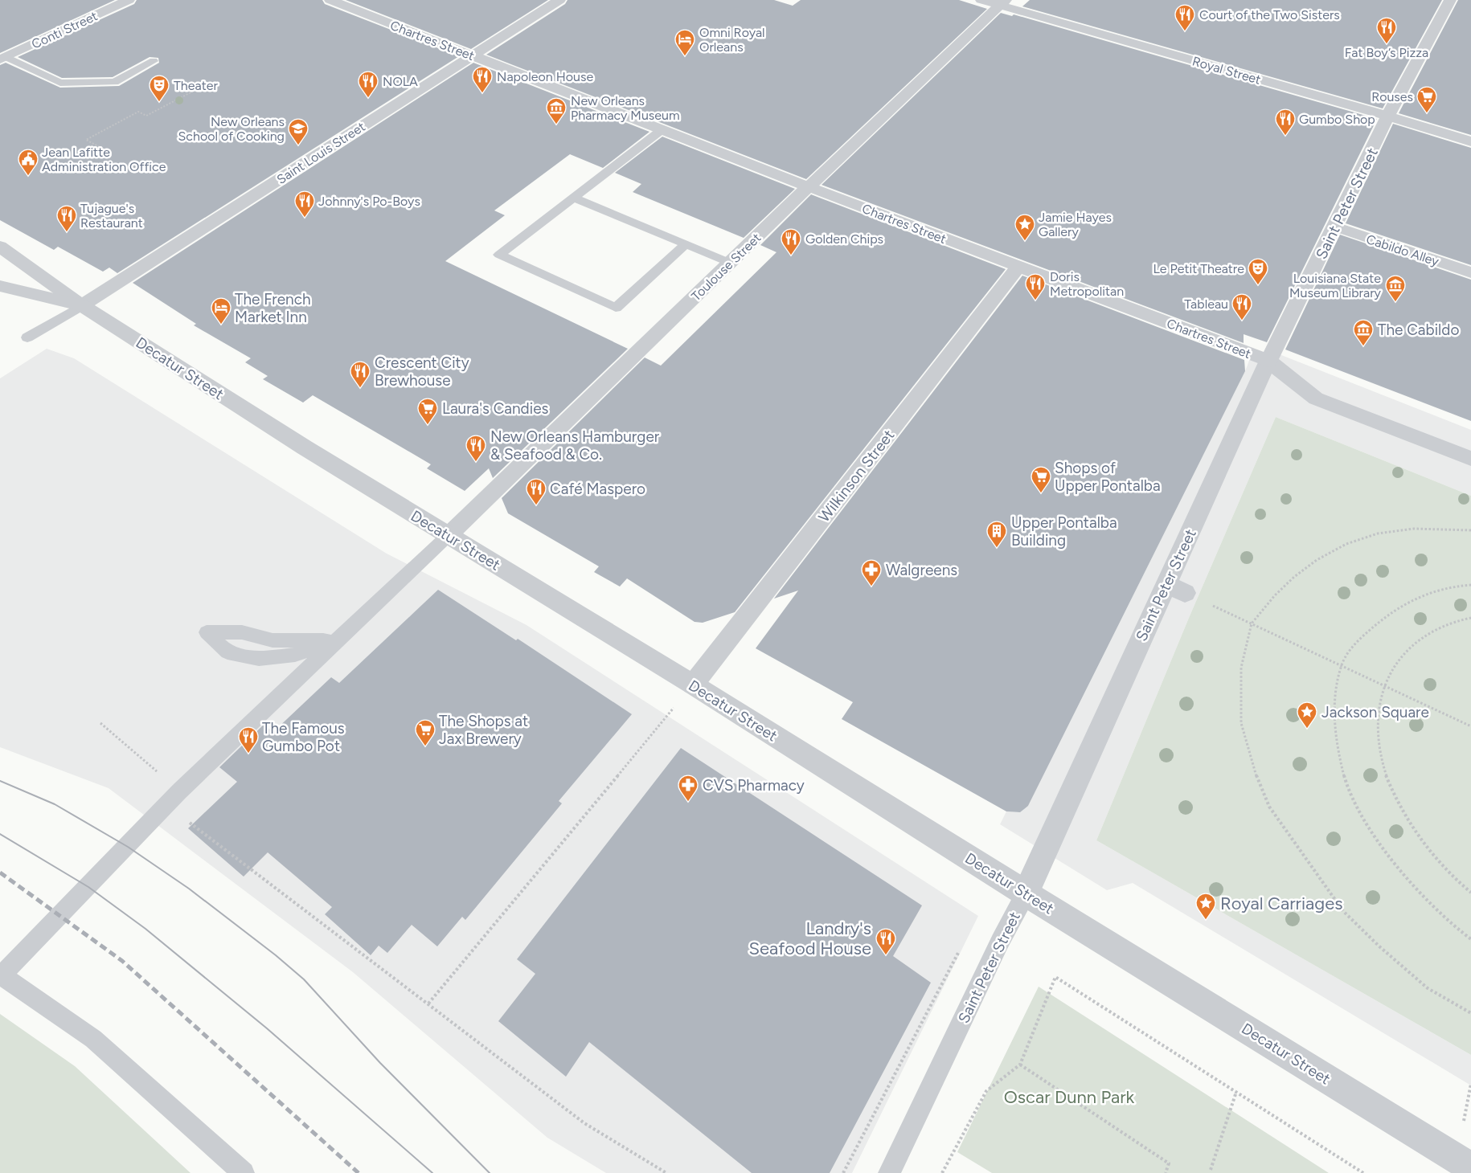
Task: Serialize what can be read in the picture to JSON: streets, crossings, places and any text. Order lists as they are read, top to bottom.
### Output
{
  "streets": {
    "street": [
      "Conti Street",
      "Chartres Street",
      "Royal Street",
      "Saint Louis Street",
      "Saint Peter Street",
      "Cabildo Alley",
      "Toulouse Street",
      "Decatur Street",
      "Wilkinson Street"
    ]
  },
  "crossings": [
    ["Chartres Street", "Saint Louis Street"],
    ["Chartres Street", "Saint Peter Street"],
    ["Chartres Street", "Toulouse Street"],
    ["Chartres Street", "Wilkinson Street"],
    ["Royal Street", "Saint Peter Street"],
    ["Royal Street", "Toulouse Street"],
    ["Saint Louis Street", "Decatur Street"],
    ["Saint Peter Street", "Cabildo Alley"],
    ["Saint Peter Street", "Decatur Street"],
    ["Toulouse Street", "Decatur Street"],
    ["Decatur Street", "Wilkinson Street"]
  ],
  "parks": ["Oscar Dunn Park"],
  "places": {
    "restaurant": [
      "Court of the Two Sisters",
      "Fat Boy’s Pizza",
      "Napoleon House",
      "NOLA",
      "Gumbo Shop",
      "Johnny's Po-Boys",
      "Tujague's Restaurant",
      "Golden Chips",
      "Doris Metropolitan",
      "Tableau",
      "Crescent City Brewhouse",
      "New Orleans Hamburger & Seafood & Co.",
      "Café Maspero",
      "The Famous Gumbo Pot",
      "Landry's Seafood House"
    ],
    "hotel": ["Omni Royal Orleans", "The French Market Inn"],
    "theatre": ["Theater", "Le Petit Theatre"],
    "supermarket": [
      "Rouses",
      "Laura's Candies",
      "Shops of Upper Pontalba",
      "The Shops at Jax Brewery"
    ],
    "museum": ["New Orleans Pharmacy Museum", "Louisiana State Museum Library", "The Cabildo"],
    "school or university": ["New Orleans School of Cooking"],
    "public building": ["Jean Lafitte Administration Office"],
    "place": ["Jamie Hayes Gallery", "Jackson Square", "Royal Carriages"],
    "building": ["Upper Pontalba Building"],
    "pharmacy": ["Walgreens", "CVS Pharmacy"]
  }
}
